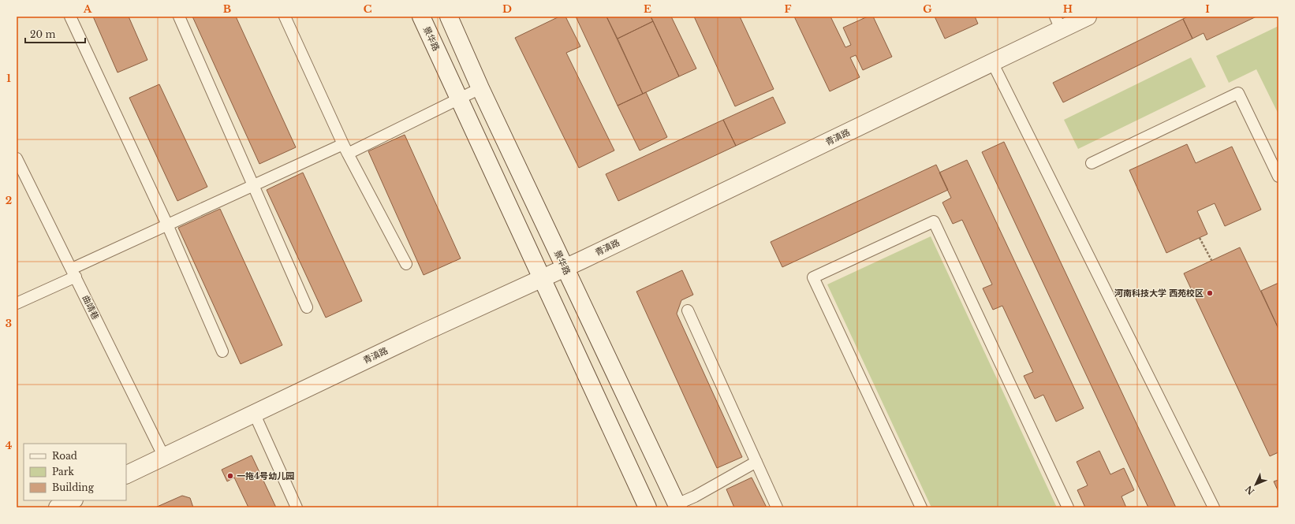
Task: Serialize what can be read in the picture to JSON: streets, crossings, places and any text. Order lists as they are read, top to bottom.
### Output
{
  "streets": {
    "street": ["景华路", "青滇路"],
    "lane": ["曲靖巷"]
  },
  "crossings": [
    ["景华路", "青滇路"],
    ["青滇路", "曲靖巷"]
  ],
  "places": ["河南科技大学 西苑校区", "一拖4号幼儿园"],
  "legend": ["Road", "Park", "Building"],
  "scale_bar": "20 m",
  "north": "bottom left",
  "grid": {
    "columns": [
      "A",
      "B",
      "C",
      "D",
      "E",
      "F",
      "G",
      "H",
      "I"
    ],
    "rows": [
      "1",
      "2",
      "3",
      "4"
    ]
  }
}
